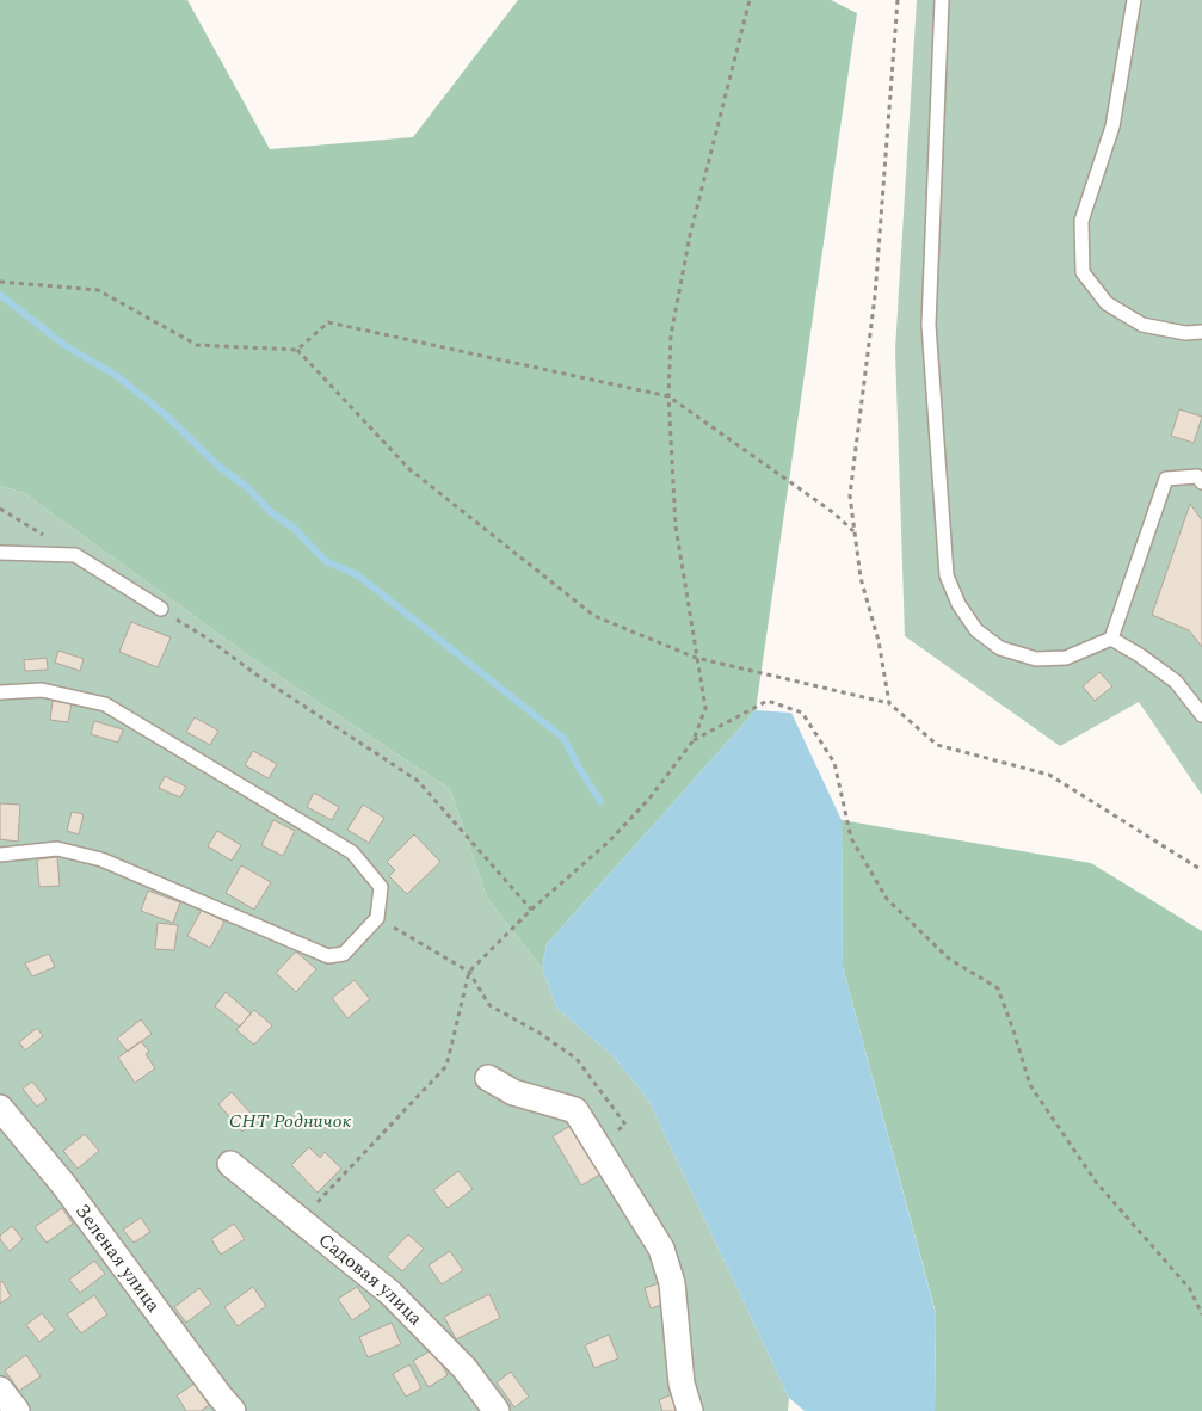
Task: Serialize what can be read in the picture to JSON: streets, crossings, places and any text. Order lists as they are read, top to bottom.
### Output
{
  "streets": {
    "street": ["Зеленая улица", "Садовая улица"]
  },
  "parks": ["СНТ Родничок"]
}
